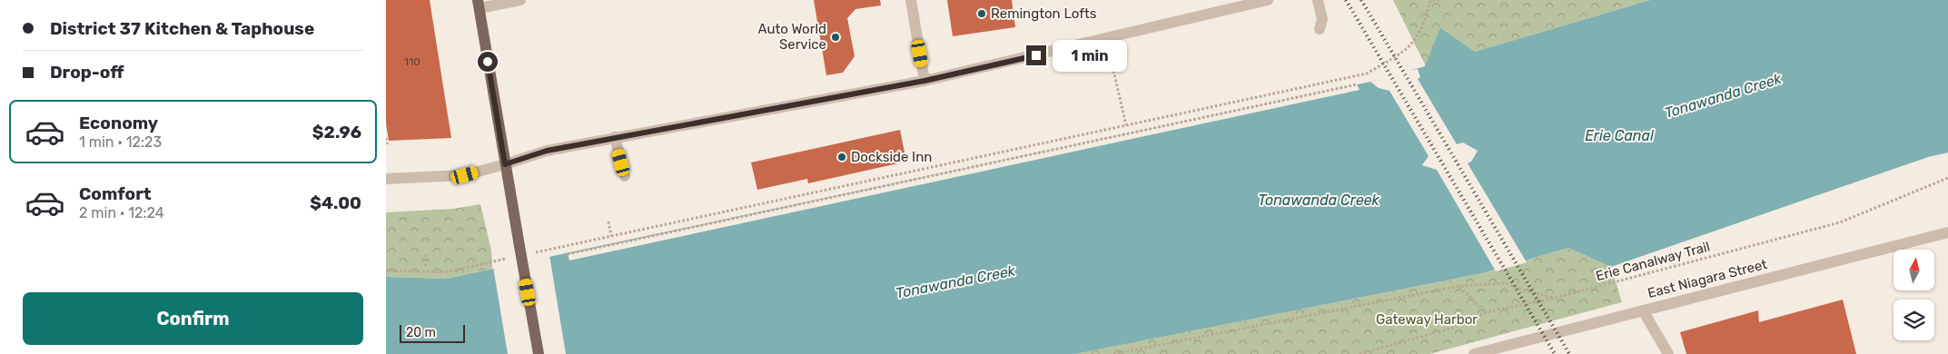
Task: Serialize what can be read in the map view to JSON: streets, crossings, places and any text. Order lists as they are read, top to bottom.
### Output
{
  "streets": {
    "street": ["East Niagara Street"],
    "path": ["Erie Canalway Trail"]
  },
  "water": ["Tonawanda Creek", "Erie Canal"],
  "parks": ["Gateway Harbor"],
  "places": ["Remington Lofts", "Auto World Service", "Dockside Inn"],
  "house_numbers": ["110"],
  "scale_bar": "20 m",
  "north": "top",
  "page": {
    "banner": ["District 37 Kitchen & Taphouse", "Drop-off"],
    "bubble": "1 min",
    "list": [
      {
        "name": "Economy",
        "note": "1 min · 12:23",
        "value": "$2.96"
      },
      {
        "name": "Comfort",
        "note": "2 min · 12:24",
        "value": "$4.00"
      }
    ],
    "buttons": "Confirm",
    "scale": "20 m"
  }
}
